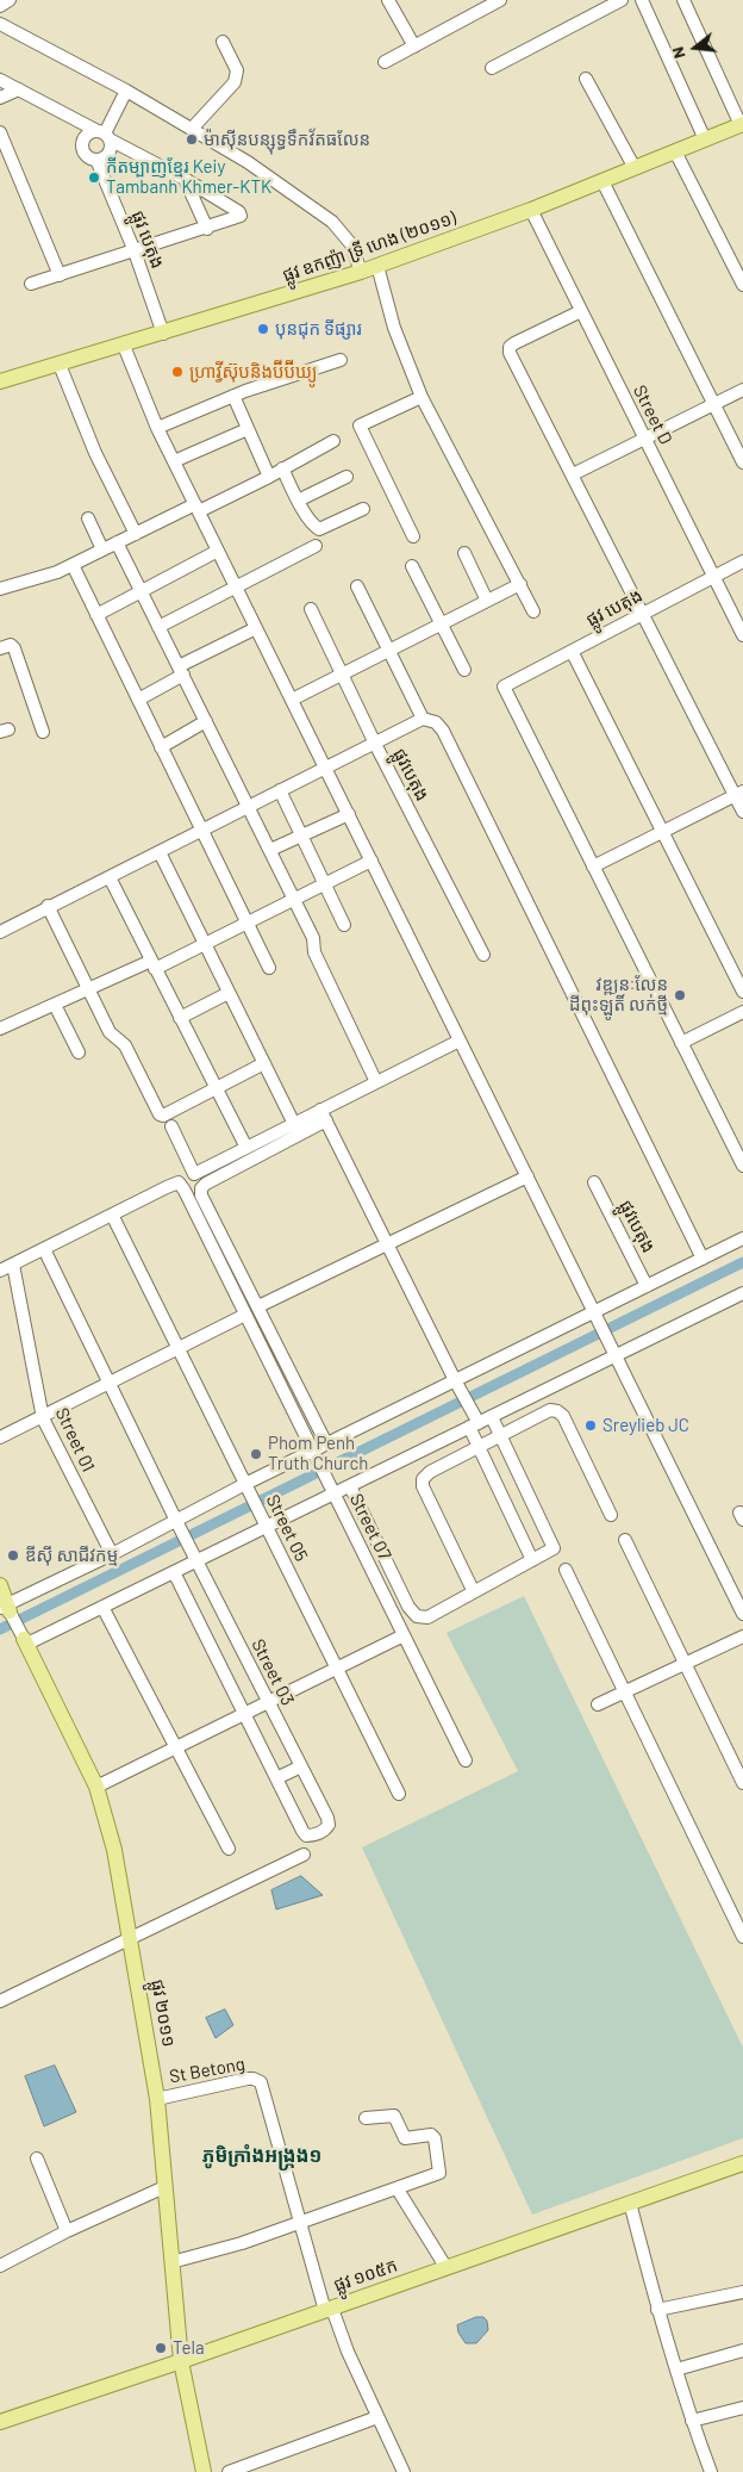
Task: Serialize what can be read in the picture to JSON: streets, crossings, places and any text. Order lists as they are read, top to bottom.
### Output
{
  "streets": {
    "main road": ["ផ្លូវ ឧកញ៉ា ទ្រី ហេង (២០១១)", "ផ្លូវ ២០១១", "ផ្លូវ ១០៥ក"],
    "street": [
      "ផ្លូវ បេតុង",
      "Street D",
      "ផ្លូវបេតុង",
      "Street 01",
      "Street 07",
      "Street 05",
      "Street 03",
      "St Betong"
    ]
  },
  "crossings": [
    ["ផ្លូវ បេតុង", "ផ្លូវ ឧកញ៉ា ទ្រី ហេង (២០១១)"],
    ["ផ្លូវ បេតុង", "Street D"],
    ["ផ្លូវ ឧកញ៉ា ទ្រី ហេង (២០១១)", "Street D"],
    ["Street 07", "Street 05"],
    ["ផ្លូវ ២០១១", "St Betong"],
    ["ផ្លូវ ២០១១", "ផ្លូវ ១០៥ក"],
    ["St Betong", "ផ្លូវ ១០៥ក"]
  ],
  "districts": ["ភូមិក្រាំងអង្រ្កង១"],
  "places": [
    "ម៉ាស៊ីនបន្សុទ្ធទឹកវ័តធលែន",
    "កីតម្បាញខ្មែរ Keiy Tambanh Khmer-KTK",
    "បុនជុក ទីផ្សារ",
    "ហ្រាវ្វីស៊ុបនិងប៊ីប៊ីឃ្យូ",
    "វឌ្ឍនៈលែន ដីពុះឡូតិ៍ លក់ថ្មី",
    "Sreylieb JC",
    "Phom Penh Truth Church",
    "ឌីស៊ី សាជីវកម្ម",
    "Tela"
  ],
  "north": "left"
}
